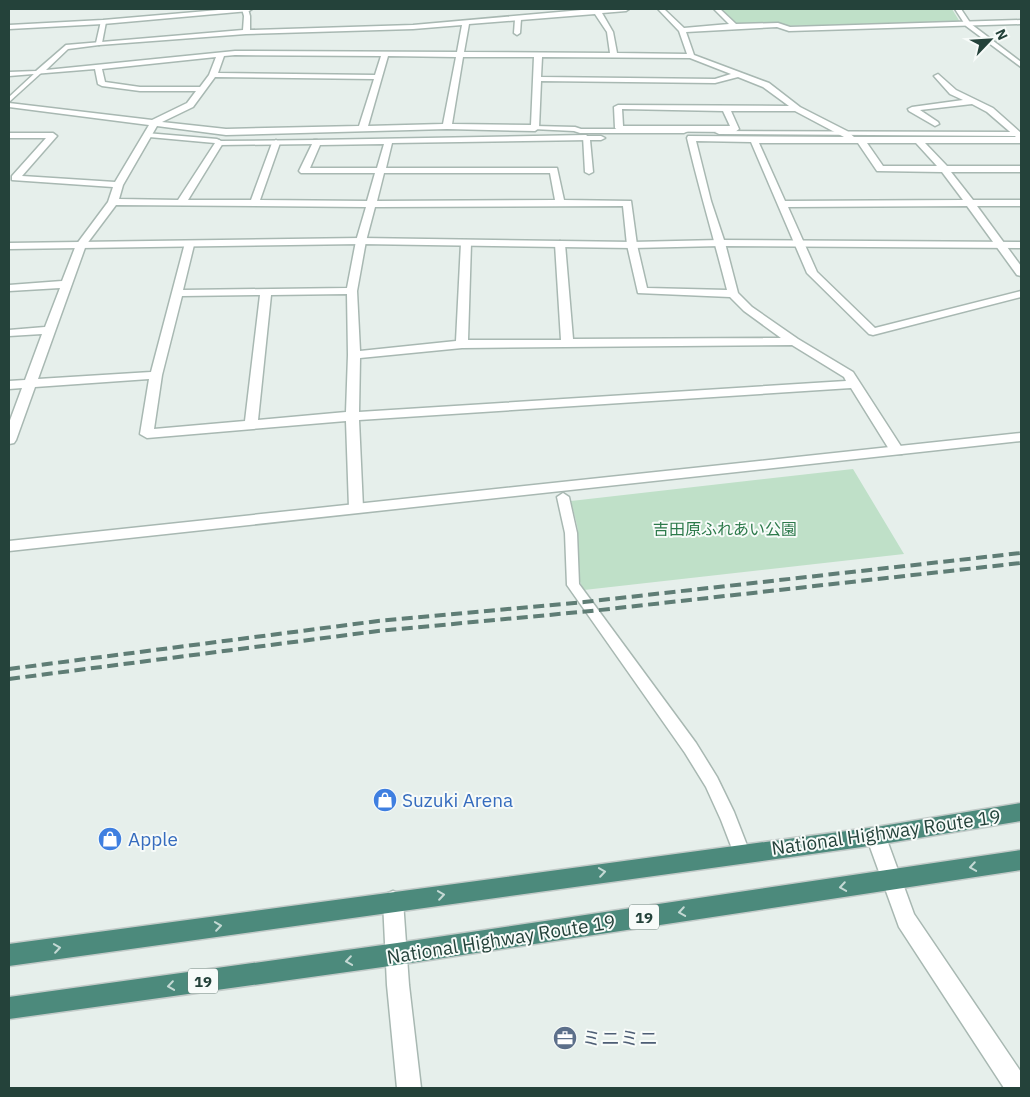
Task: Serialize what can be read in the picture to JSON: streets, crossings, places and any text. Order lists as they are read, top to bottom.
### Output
{
  "streets": {
    "highway": ["National Highway Route 19", "19"]
  },
  "parks": ["吉田原ふれあい公園"],
  "places": {
    "shop": ["Suzuki Arena", "Apple"],
    "office": ["ミニミニ"]
  },
  "north": "top right"
}
